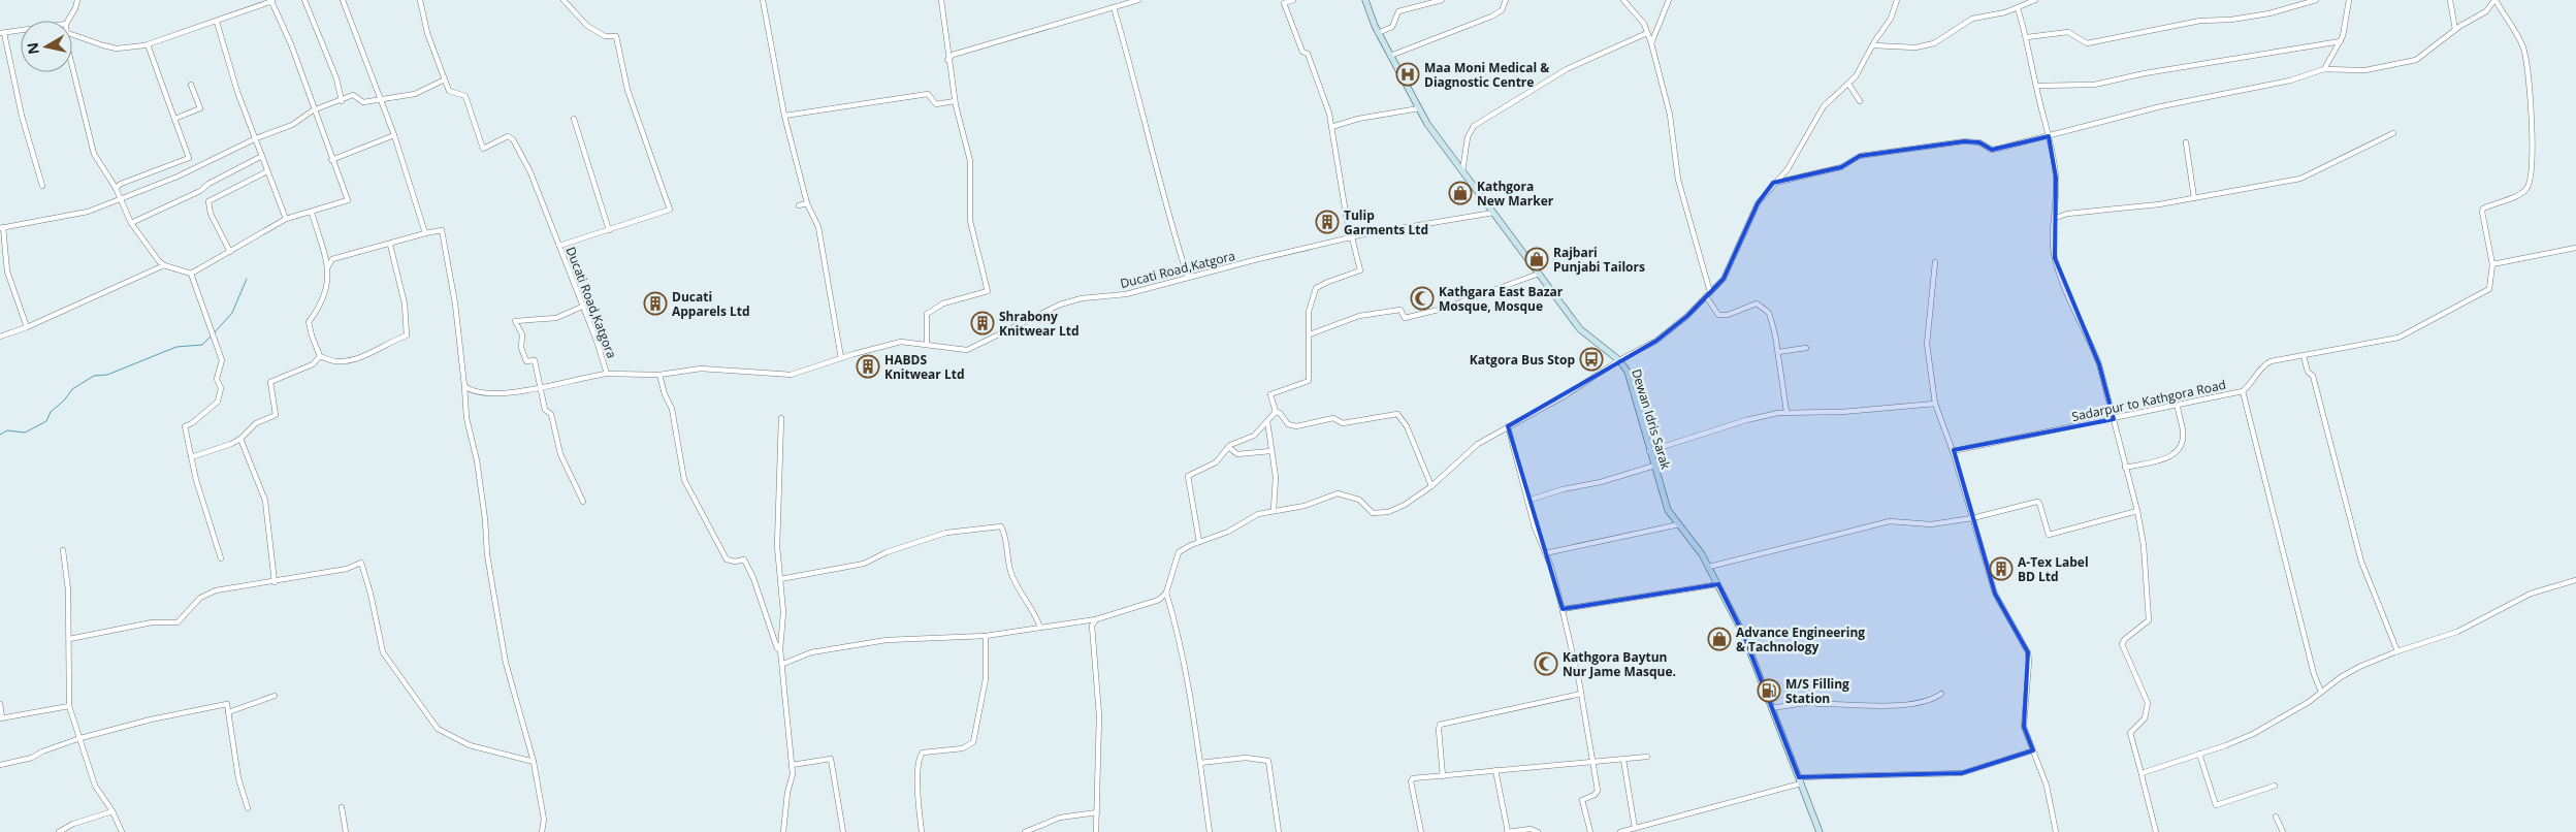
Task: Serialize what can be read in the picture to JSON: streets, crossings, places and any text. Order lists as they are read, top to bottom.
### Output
{
  "streets": {
    "main road": ["Dewan Idris Sarak"],
    "street": ["Ducati Road,Katgora", "Sadarpur to Kathgora Road"]
  },
  "crossings": [
    ["Ducati Road,Katgora", "Dewan Idris Sarak"]
  ],
  "places": {
    "hospital": ["Maa Moni Medical & Diagnostic Centre"],
    "shop": ["Kathgora New Marker", "Rajbari Punjabi Tailors", "Advance Engineering & Tachnology"],
    "building": [
      "Tulip Garments Ltd",
      "Ducati Apparels Ltd",
      "Shrabony Knitwear Ltd",
      "HABDS Knitwear Ltd",
      "A-Tex Label BD Ltd"
    ],
    "mosque": ["Kathgara East Bazar Mosque, Mosque", "Kathgora Baytun Nur Jame Masque."],
    "bus stop": ["Katgora Bus Stop"],
    "fuel station": ["M/S Filling Station"]
  },
  "north": "left"
}
